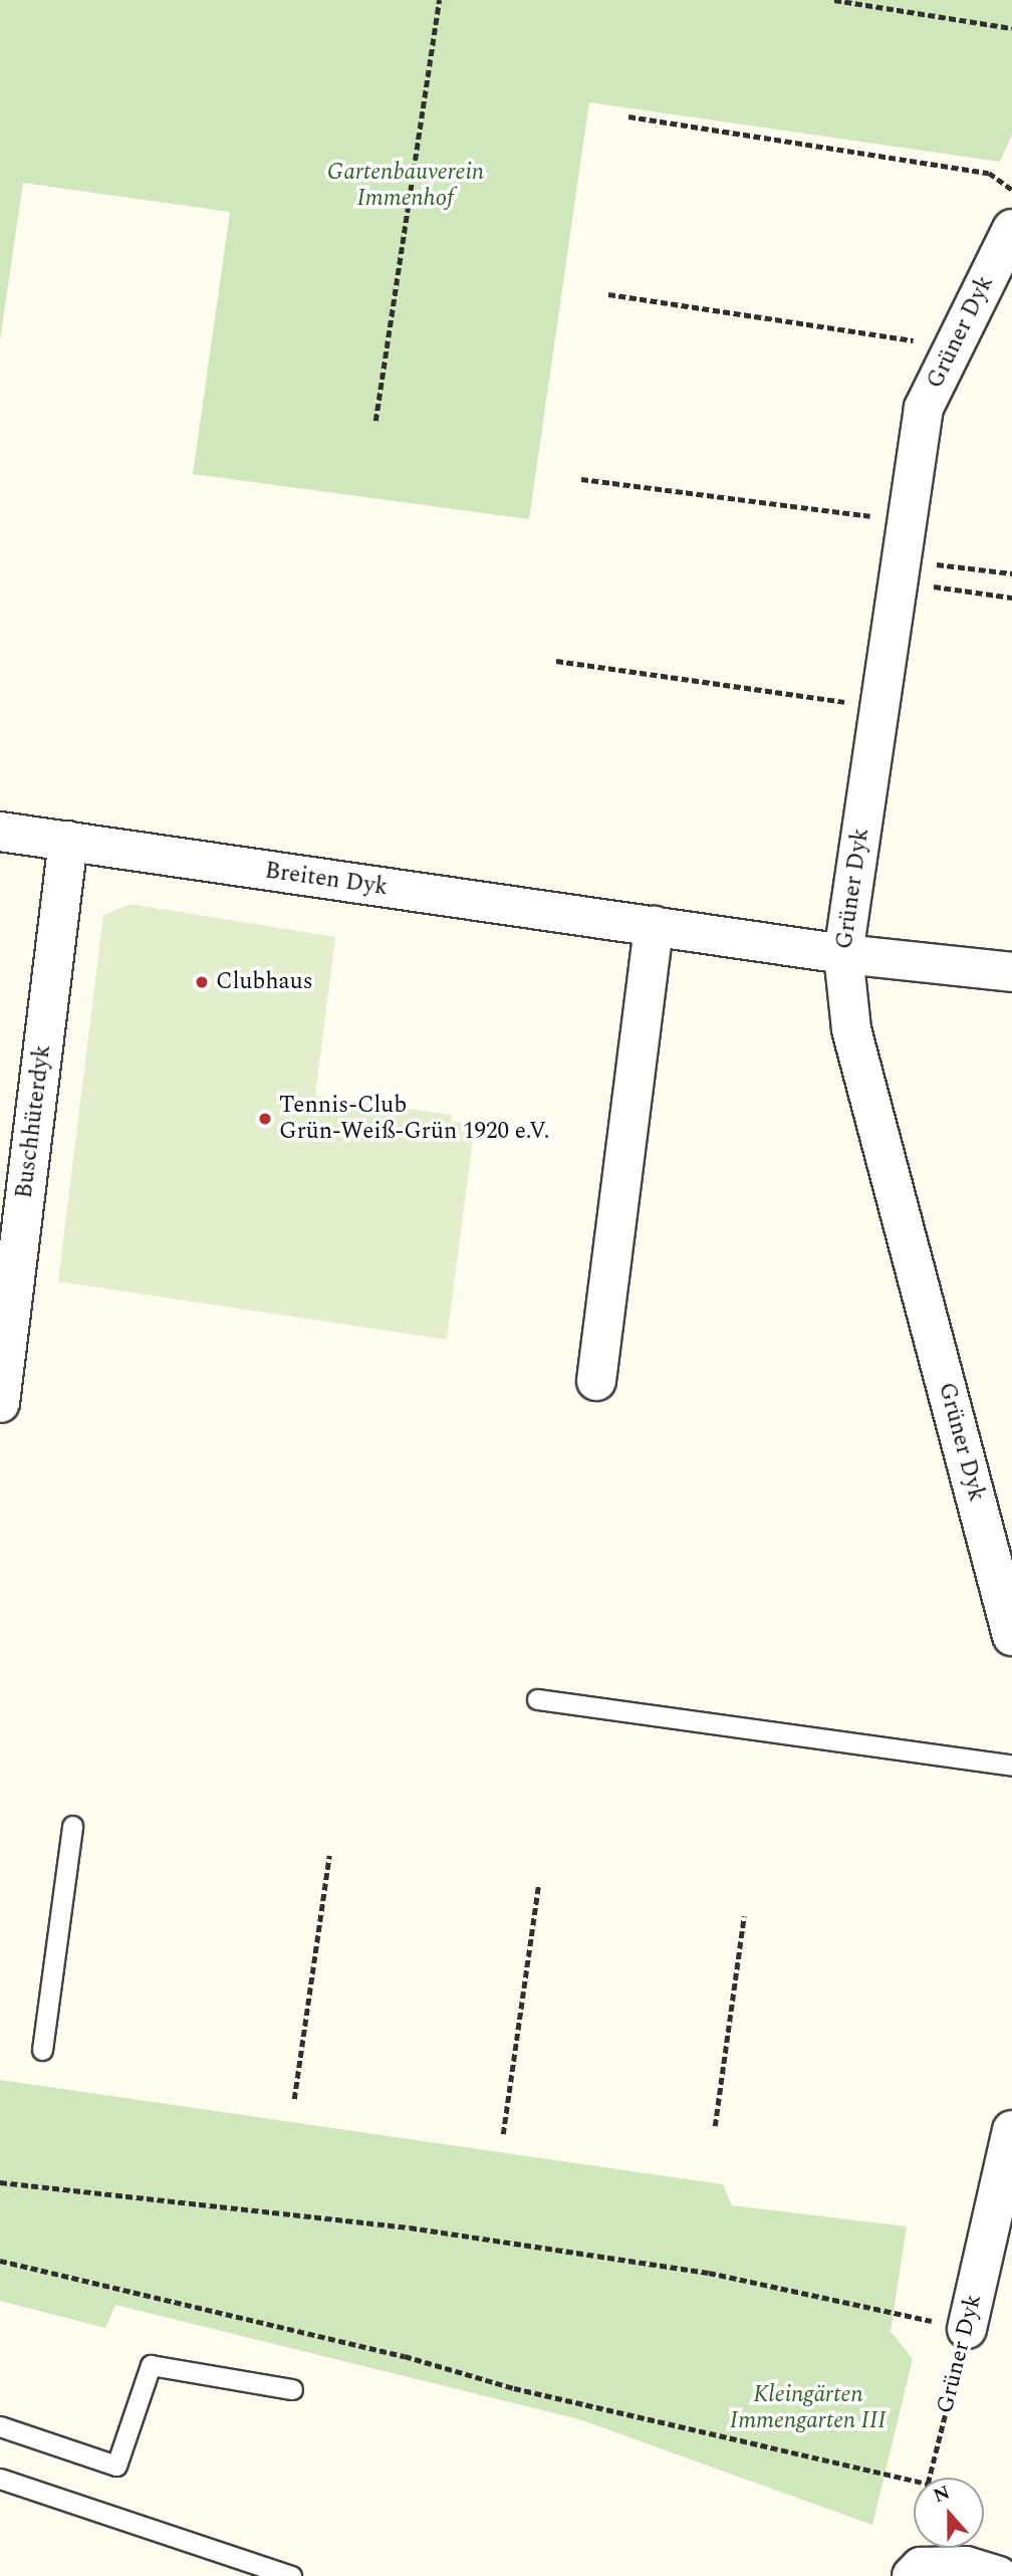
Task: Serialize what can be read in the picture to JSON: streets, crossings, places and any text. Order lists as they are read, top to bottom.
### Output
{
  "streets": {
    "street": ["Grüner Dyk", "Breiten Dyk", "Buschhüterdyk"]
  },
  "crossings": [
    ["Grüner Dyk", "Breiten Dyk"],
    ["Breiten Dyk", "Buschhüterdyk"]
  ],
  "parks": ["Gartenbauverein Immenhof", "Kleingärten Immengarten III"],
  "places": ["Clubhaus", "Tennis-Club Grün-Weiß-Grün 1920 e.V."],
  "north": "top"
}
